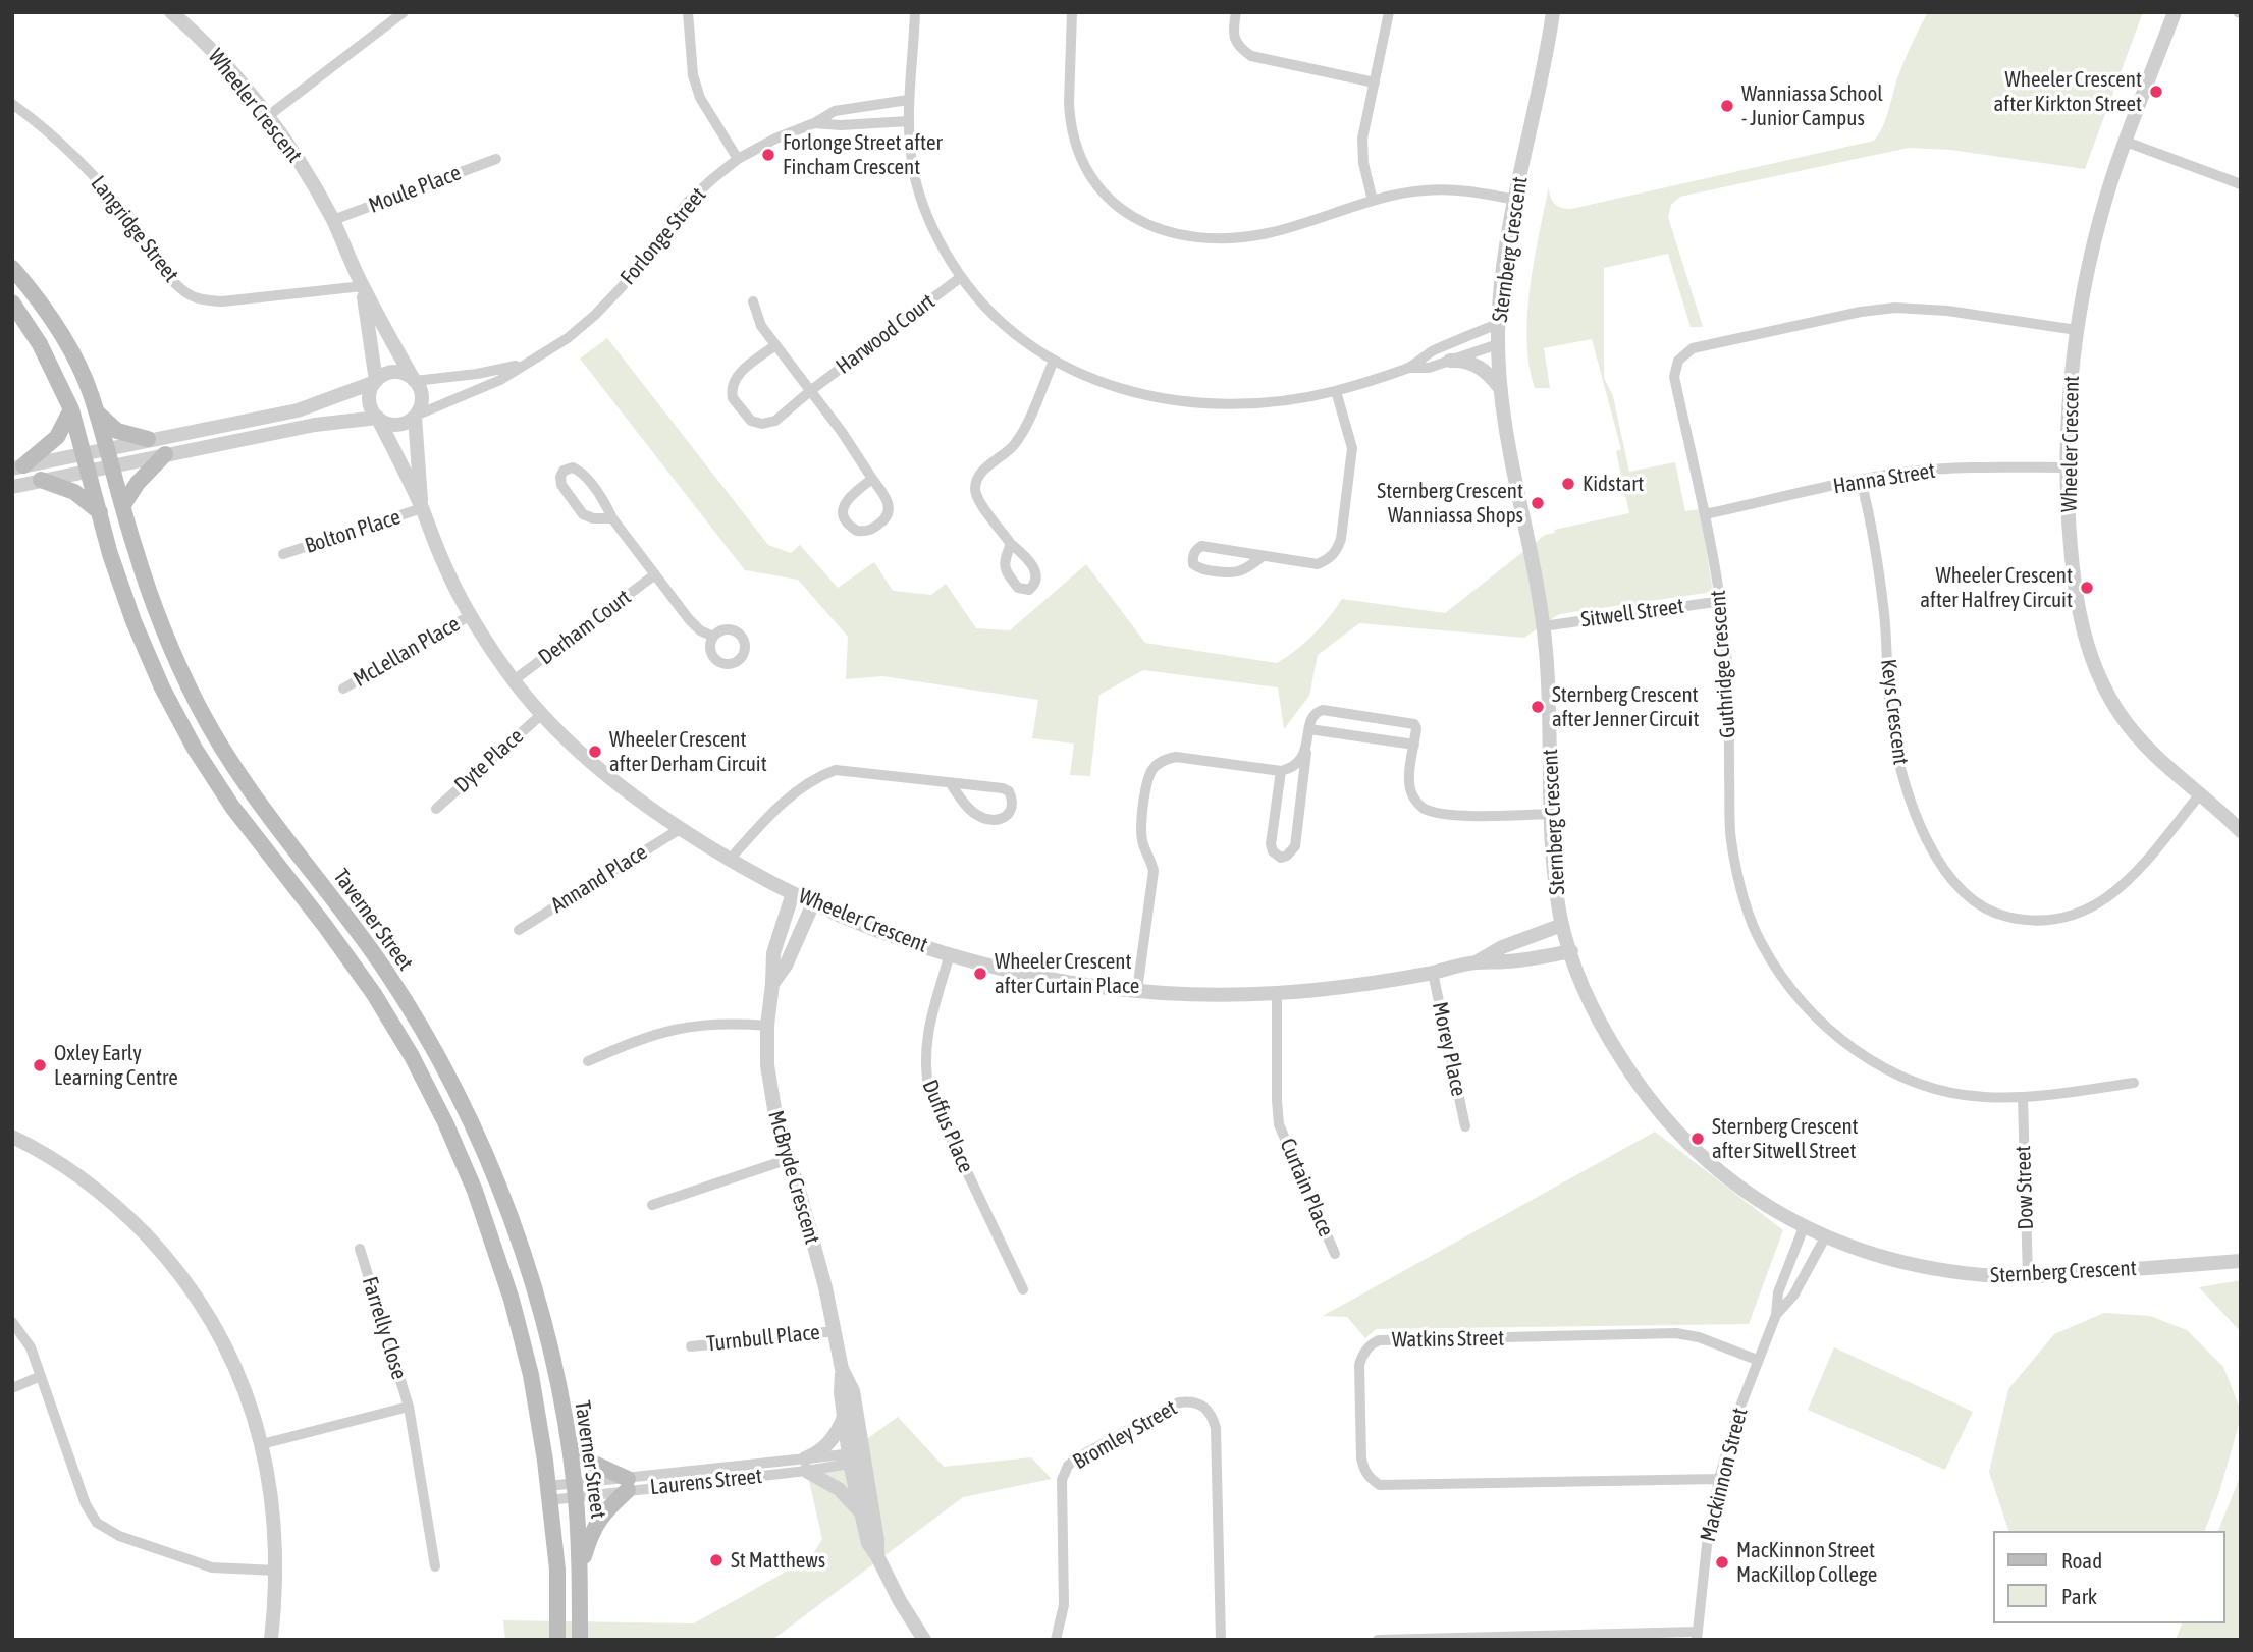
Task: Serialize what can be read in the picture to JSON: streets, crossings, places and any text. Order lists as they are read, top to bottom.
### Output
{
  "streets": {
    "main road": ["Taverner Street"],
    "street": [
      "Wheeler Crescent",
      "Moule Place",
      "Langridge Street",
      "Forlonge Street",
      "Sternberg Crescent",
      "Harwood Court",
      "Hanna Street",
      "Bolton Place",
      "Sitwell Street",
      "Derham Court",
      "McLellan Place",
      "Guthridge Crescent",
      "Keys Crescent",
      "Dyte Place",
      "Annand Place",
      "Morey Place",
      "Duffus Place",
      "McBryde Crescent",
      "Curtain Place",
      "Dow Street",
      "Farrelly Close",
      "Turnbull Place",
      "Watkins Street",
      "Bromley Street",
      "Mackinnon Street",
      "Laurens Street"
    ]
  },
  "crossings": [
    ["Wheeler Crescent", "Moule Place"],
    ["Wheeler Crescent", "Langridge Street"],
    ["Wheeler Crescent", "Forlonge Street"],
    ["Wheeler Crescent", "Sternberg Crescent"],
    ["Wheeler Crescent", "Hanna Street"],
    ["Wheeler Crescent", "Bolton Place"],
    ["Wheeler Crescent", "Derham Court"],
    ["Wheeler Crescent", "McLellan Place"],
    ["Wheeler Crescent", "Guthridge Crescent"],
    ["Wheeler Crescent", "Keys Crescent"],
    ["Wheeler Crescent", "Dyte Place"],
    ["Wheeler Crescent", "Annand Place"],
    ["Wheeler Crescent", "Morey Place"],
    ["Wheeler Crescent", "Duffus Place"],
    ["Wheeler Crescent", "McBryde Crescent"],
    ["Wheeler Crescent", "Curtain Place"],
    ["Sternberg Crescent", "Sitwell Street"],
    ["Sternberg Crescent", "Dow Street"],
    ["Sternberg Crescent", "Mackinnon Street"],
    ["Hanna Street", "Guthridge Crescent"],
    ["Hanna Street", "Keys Crescent"],
    ["Sitwell Street", "Guthridge Crescent"],
    ["Guthridge Crescent", "Dow Street"],
    ["Taverner Street", "Laurens Street"],
    ["McBryde Crescent", "Turnbull Place"],
    ["McBryde Crescent", "Laurens Street"],
    ["Watkins Street", "Mackinnon Street"]
  ],
  "places": [
    "Wheeler Crescent after Kirkton Street",
    "Wanniassa School - Junior Campus",
    "Forlonge Street after Fincham Crescent",
    "Kidstart",
    "Sternberg Crescent Wanniassa Shops",
    "Wheeler Crescent after Halfrey Circuit",
    "Sternberg Crescent after Jenner Circuit",
    "Wheeler Crescent after Derham Circuit",
    "Wheeler Crescent after Curtain Place",
    "Oxley Early Learning Centre",
    "Sternberg Crescent after Sitwell Street",
    "St Matthews",
    "MacKinnon Street MacKillop College"
  ],
  "legend": ["Road", "Park"]
}
